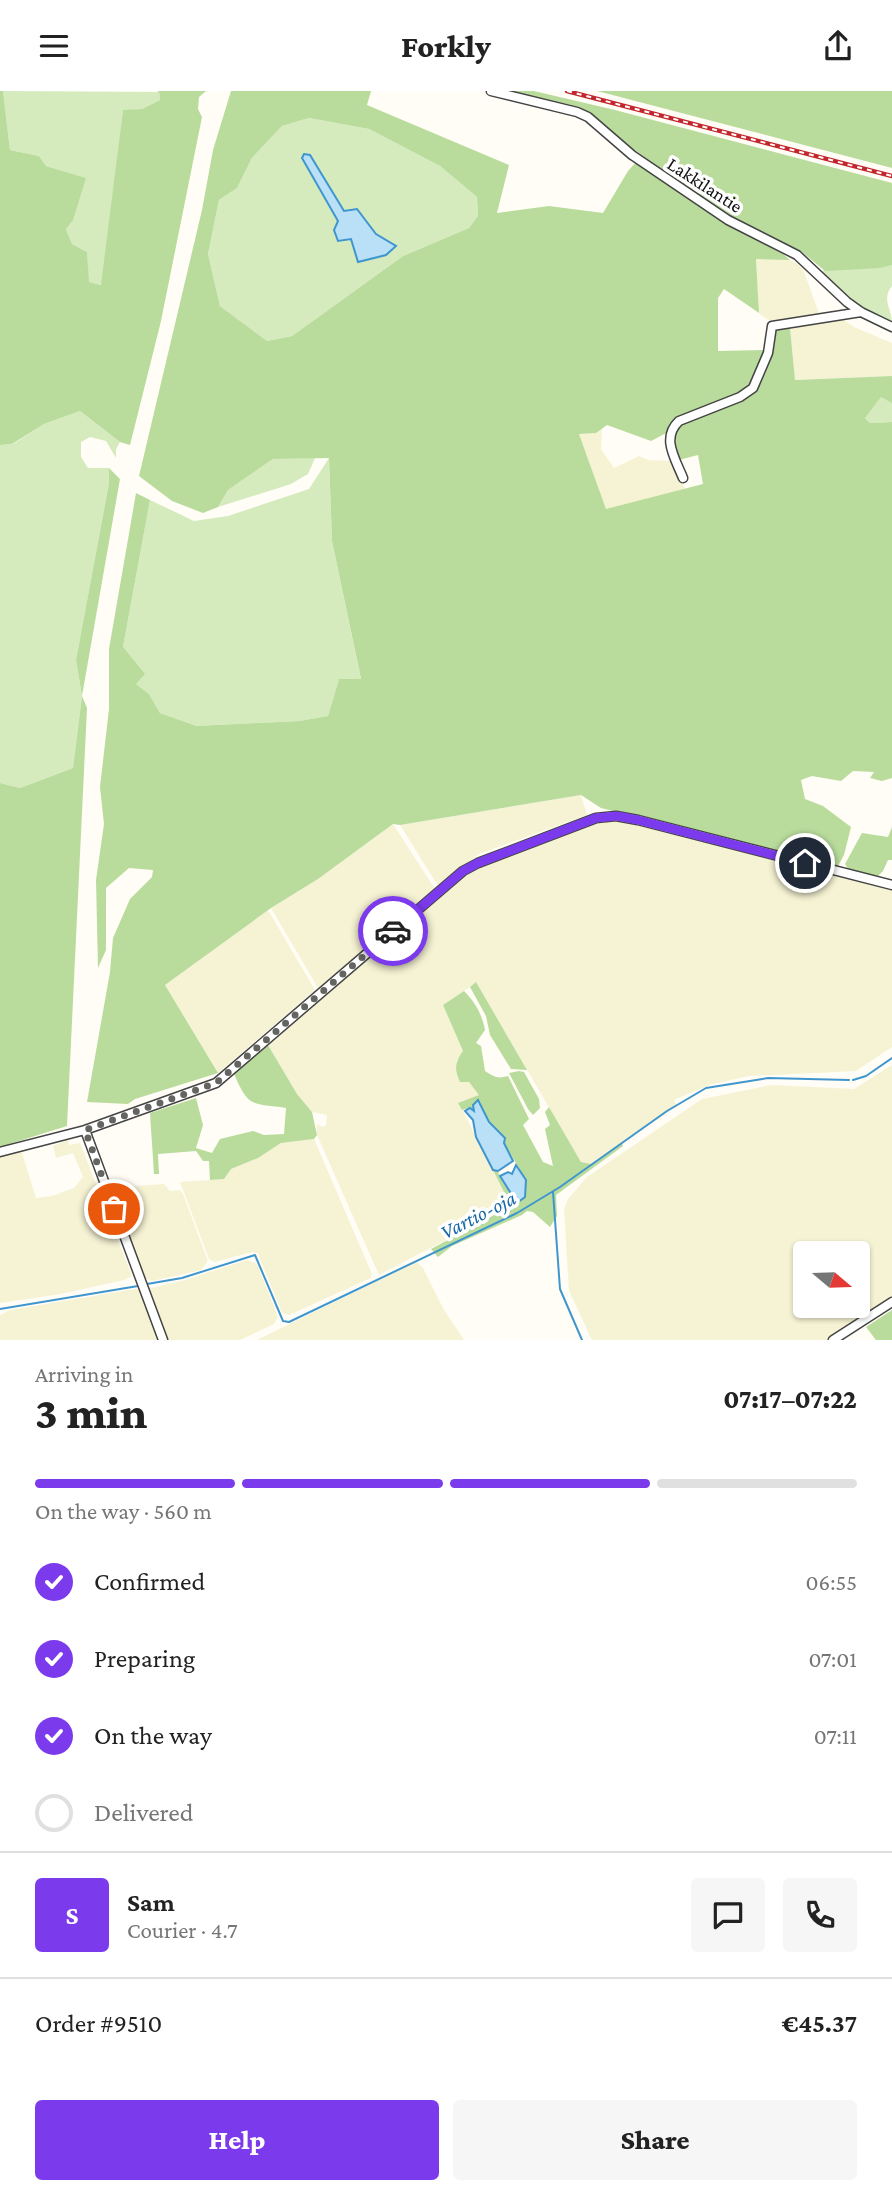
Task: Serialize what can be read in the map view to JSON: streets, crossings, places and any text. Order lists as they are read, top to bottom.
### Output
{
  "streets": {
    "street": ["Lakkilantie"]
  },
  "water": ["Vartio-oja"],
  "north": "right",
  "page": {
    "header": "Forkly",
    "heading": ["3 min", "Arriving in", "07:17–07:22"],
    "panel": [
      "Sam",
      "Courier · 4.7",
      "Order #9510",
      "€45.37"
    ],
    "bar": "On the way · 560 m",
    "list": [
      ["Confirmed", "06:55"],
      ["Preparing", "07:01"],
      ["On the way", "07:11"],
      "Delivered"
    ],
    "round": "S",
    "buttons": ["Help", "Share"]
  }
}
